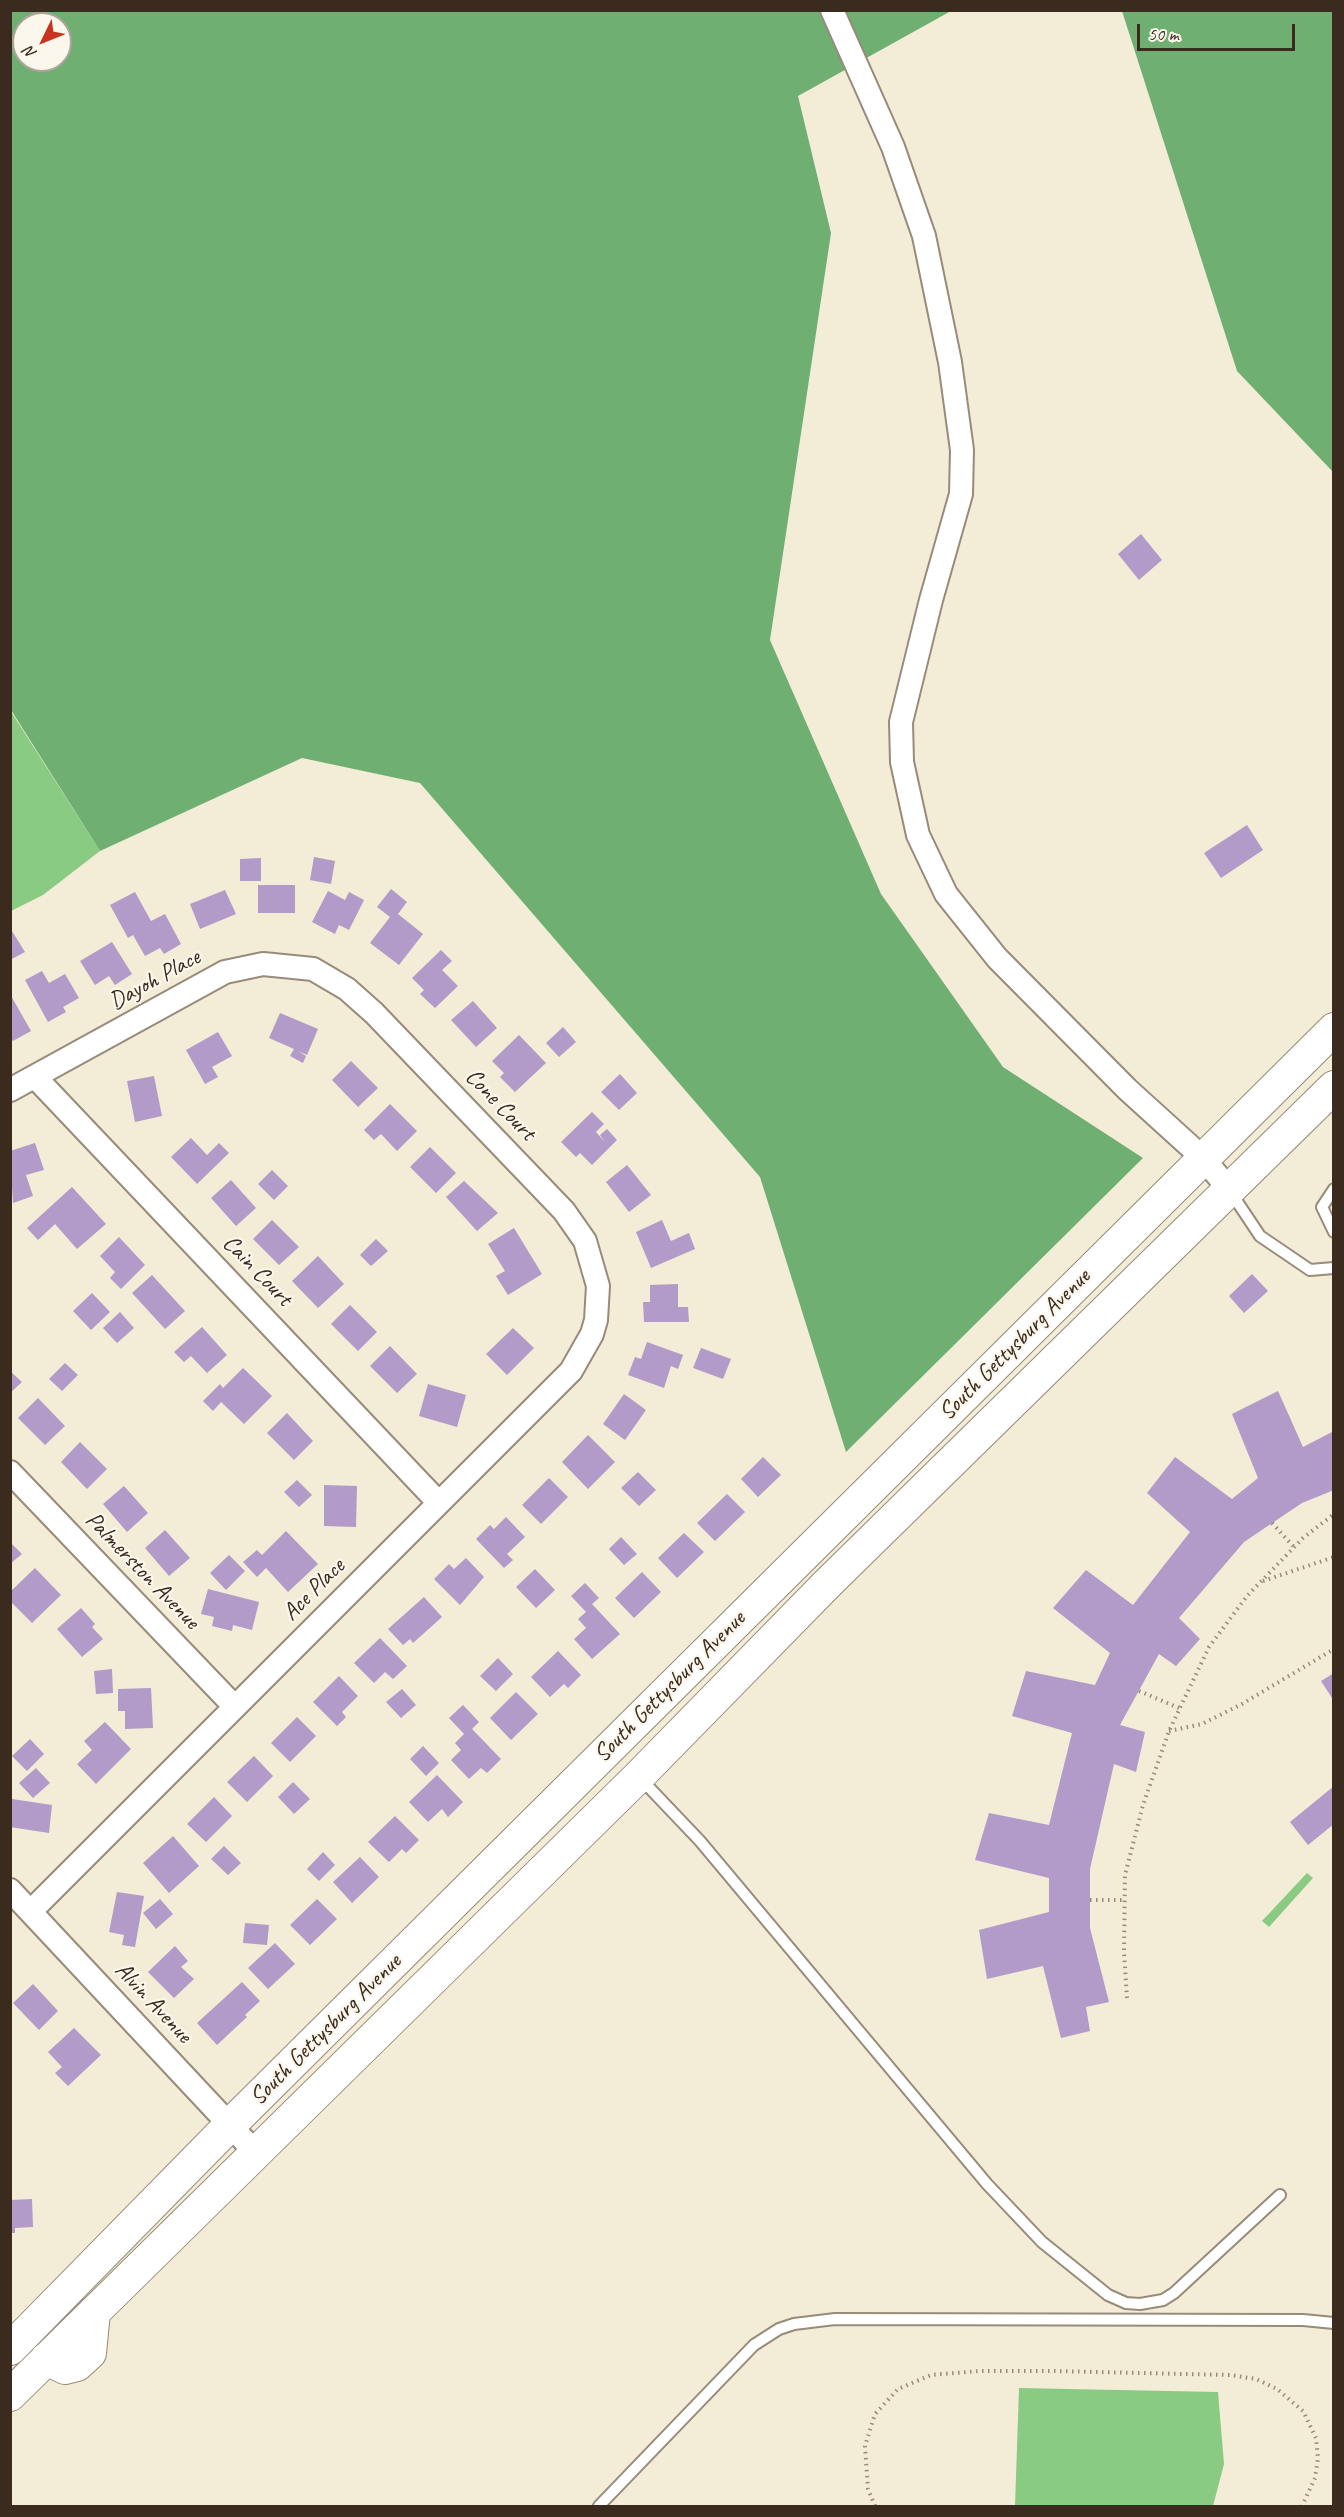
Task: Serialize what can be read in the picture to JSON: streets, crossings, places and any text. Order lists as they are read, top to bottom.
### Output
{
  "streets": {
    "main road": ["South Gettysburg Avenue"],
    "street": [
      "Dayoh Place",
      "Cone Court",
      "Cain Court",
      "Palmerston Avenue",
      "Ace Place",
      "Alvin Avenue"
    ]
  },
  "crossings": [
    ["Dayoh Place", "Cone Court"],
    ["Dayoh Place", "Cain Court"],
    ["Cone Court", "Ace Place"],
    ["Cain Court", "Ace Place"],
    ["South Gettysburg Avenue", "Alvin Avenue"],
    ["Palmerston Avenue", "Ace Place"],
    ["Ace Place", "Alvin Avenue"]
  ],
  "scale_bar": "50 m",
  "north": "bottom left"
}
